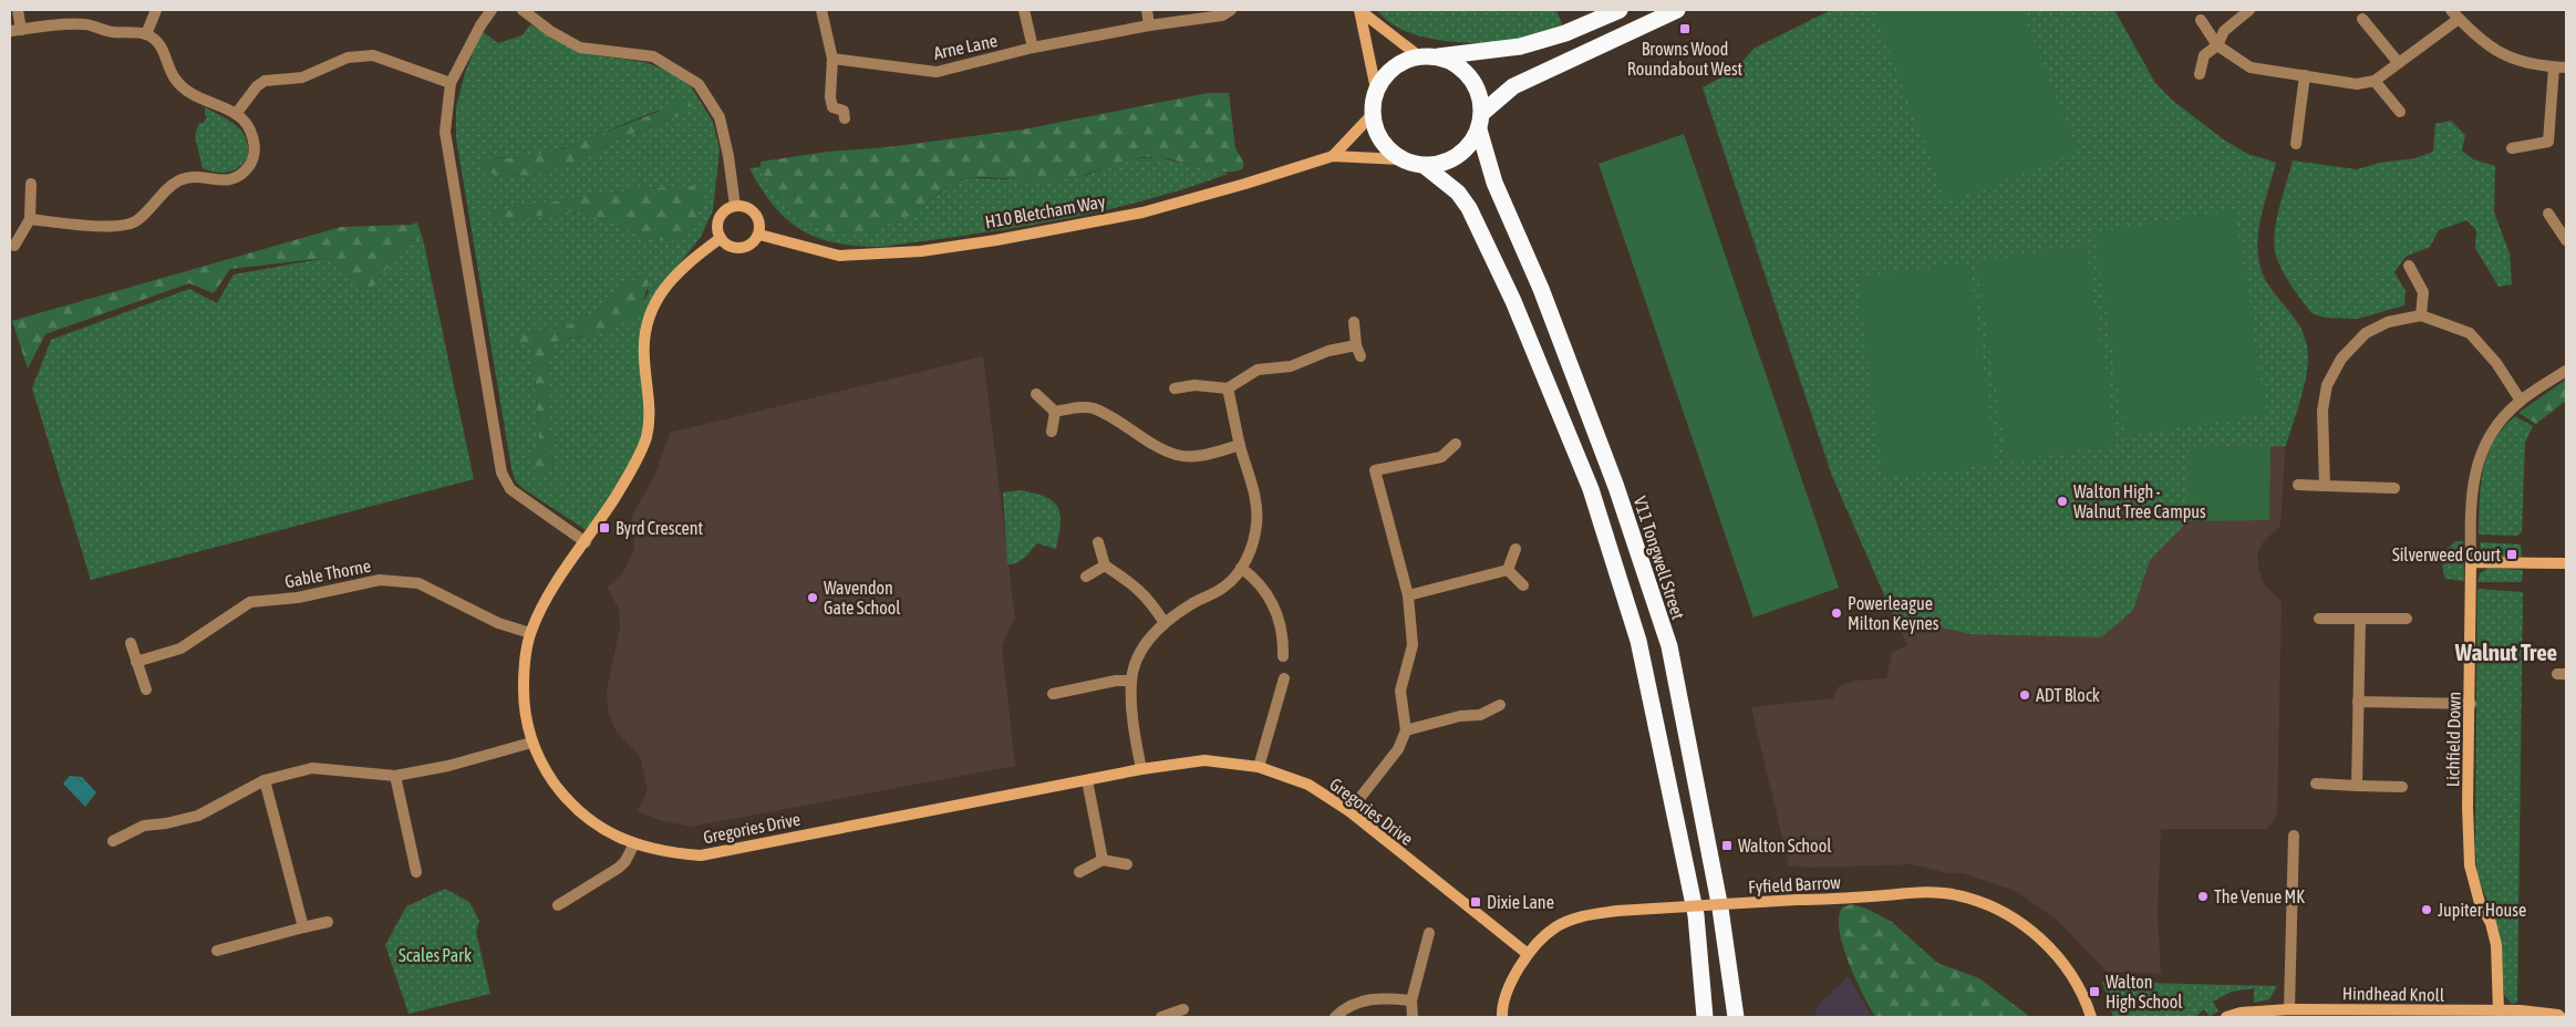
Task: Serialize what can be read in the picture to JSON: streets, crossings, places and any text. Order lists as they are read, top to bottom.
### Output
{
  "streets": {
    "highway": ["V11 Tongwell Street"],
    "street": [
      "Arne Lane",
      "H10 Bletcham Way",
      "Gable Thorne",
      "Lichfield Down",
      "Gregories Drive",
      "Fyfield Barrow",
      "Hindhead Knoll"
    ]
  },
  "crossings": [
    ["H10 Bletcham Way", "V11 Tongwell Street"],
    ["H10 Bletcham Way", "Gregories Drive"],
    ["Gable Thorne", "Gregories Drive"],
    ["Lichfield Down", "Hindhead Knoll"],
    ["Gregories Drive", "Fyfield Barrow"]
  ],
  "districts": ["Walnut Tree"],
  "parks": ["Scales Park"],
  "places": {
    "transit": [
      "Browns Wood Roundabout West",
      "Byrd Crescent",
      "Silverweed Court",
      "Walton School",
      "Dixie Lane",
      "Walton High School"
    ],
    "other": [
      "Walton High - Walnut Tree Campus",
      "Wavendon Gate School",
      "Powerleague Milton Keynes",
      "ADT Block",
      "The Venue MK",
      "Jupiter House"
    ]
  }
}
